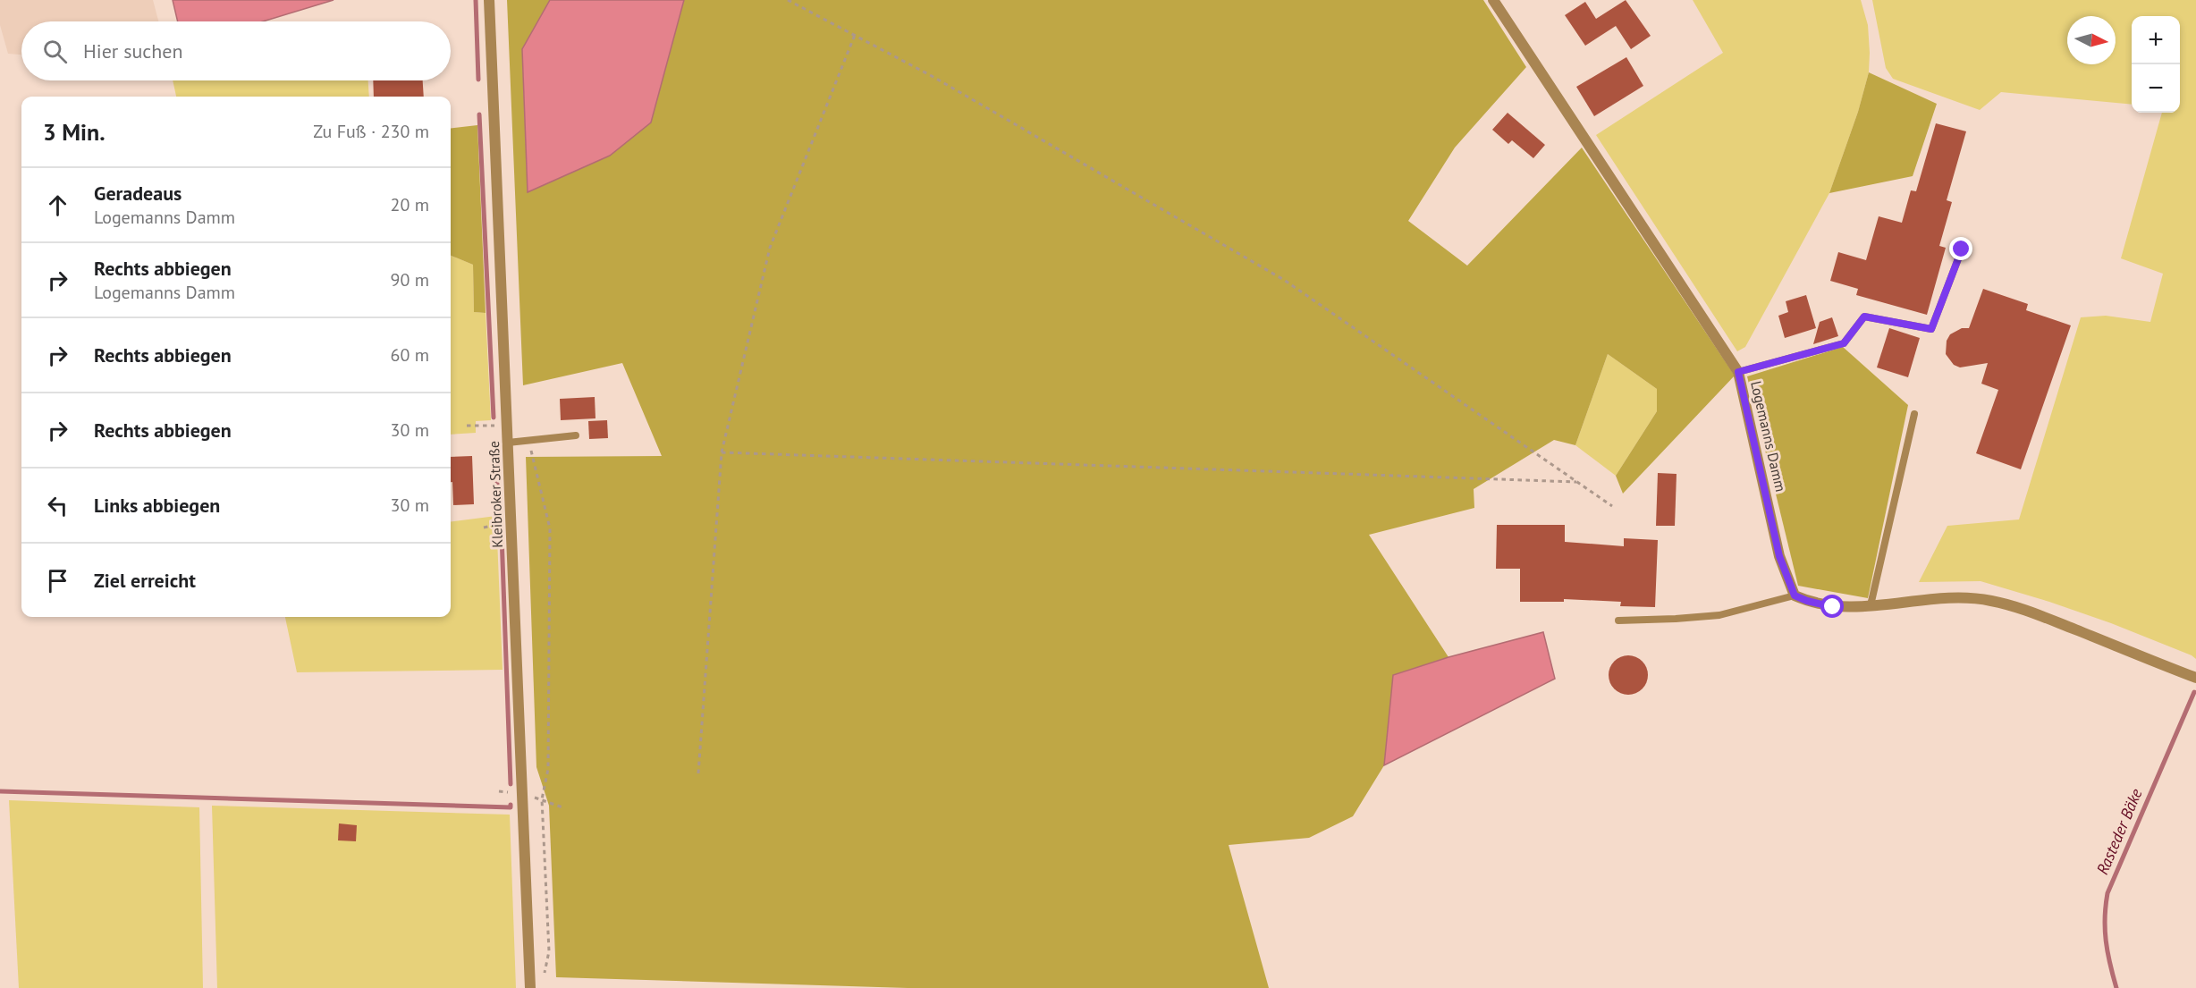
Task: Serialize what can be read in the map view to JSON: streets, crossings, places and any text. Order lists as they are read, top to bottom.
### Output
{
  "streets": {
    "street": ["Logemanns Damm", "Kleibroker Straße"]
  },
  "water": ["Rasteder Bäke"],
  "north": "right",
  "page": {
    "map_buttons": ["+", "−"],
    "search": "Hier suchen",
    "heading": ["3 Min.", "Zu Fuß · 230 m"],
    "list": [
      ["Geradeaus", "Logemanns Damm", "20 m"],
      ["Rechts abbiegen", "Logemanns Damm", "90 m"],
      ["Rechts abbiegen", "60 m"],
      ["Rechts abbiegen", "30 m"],
      ["Links abbiegen", "30 m"],
      "Ziel erreicht"
    ]
  }
}
